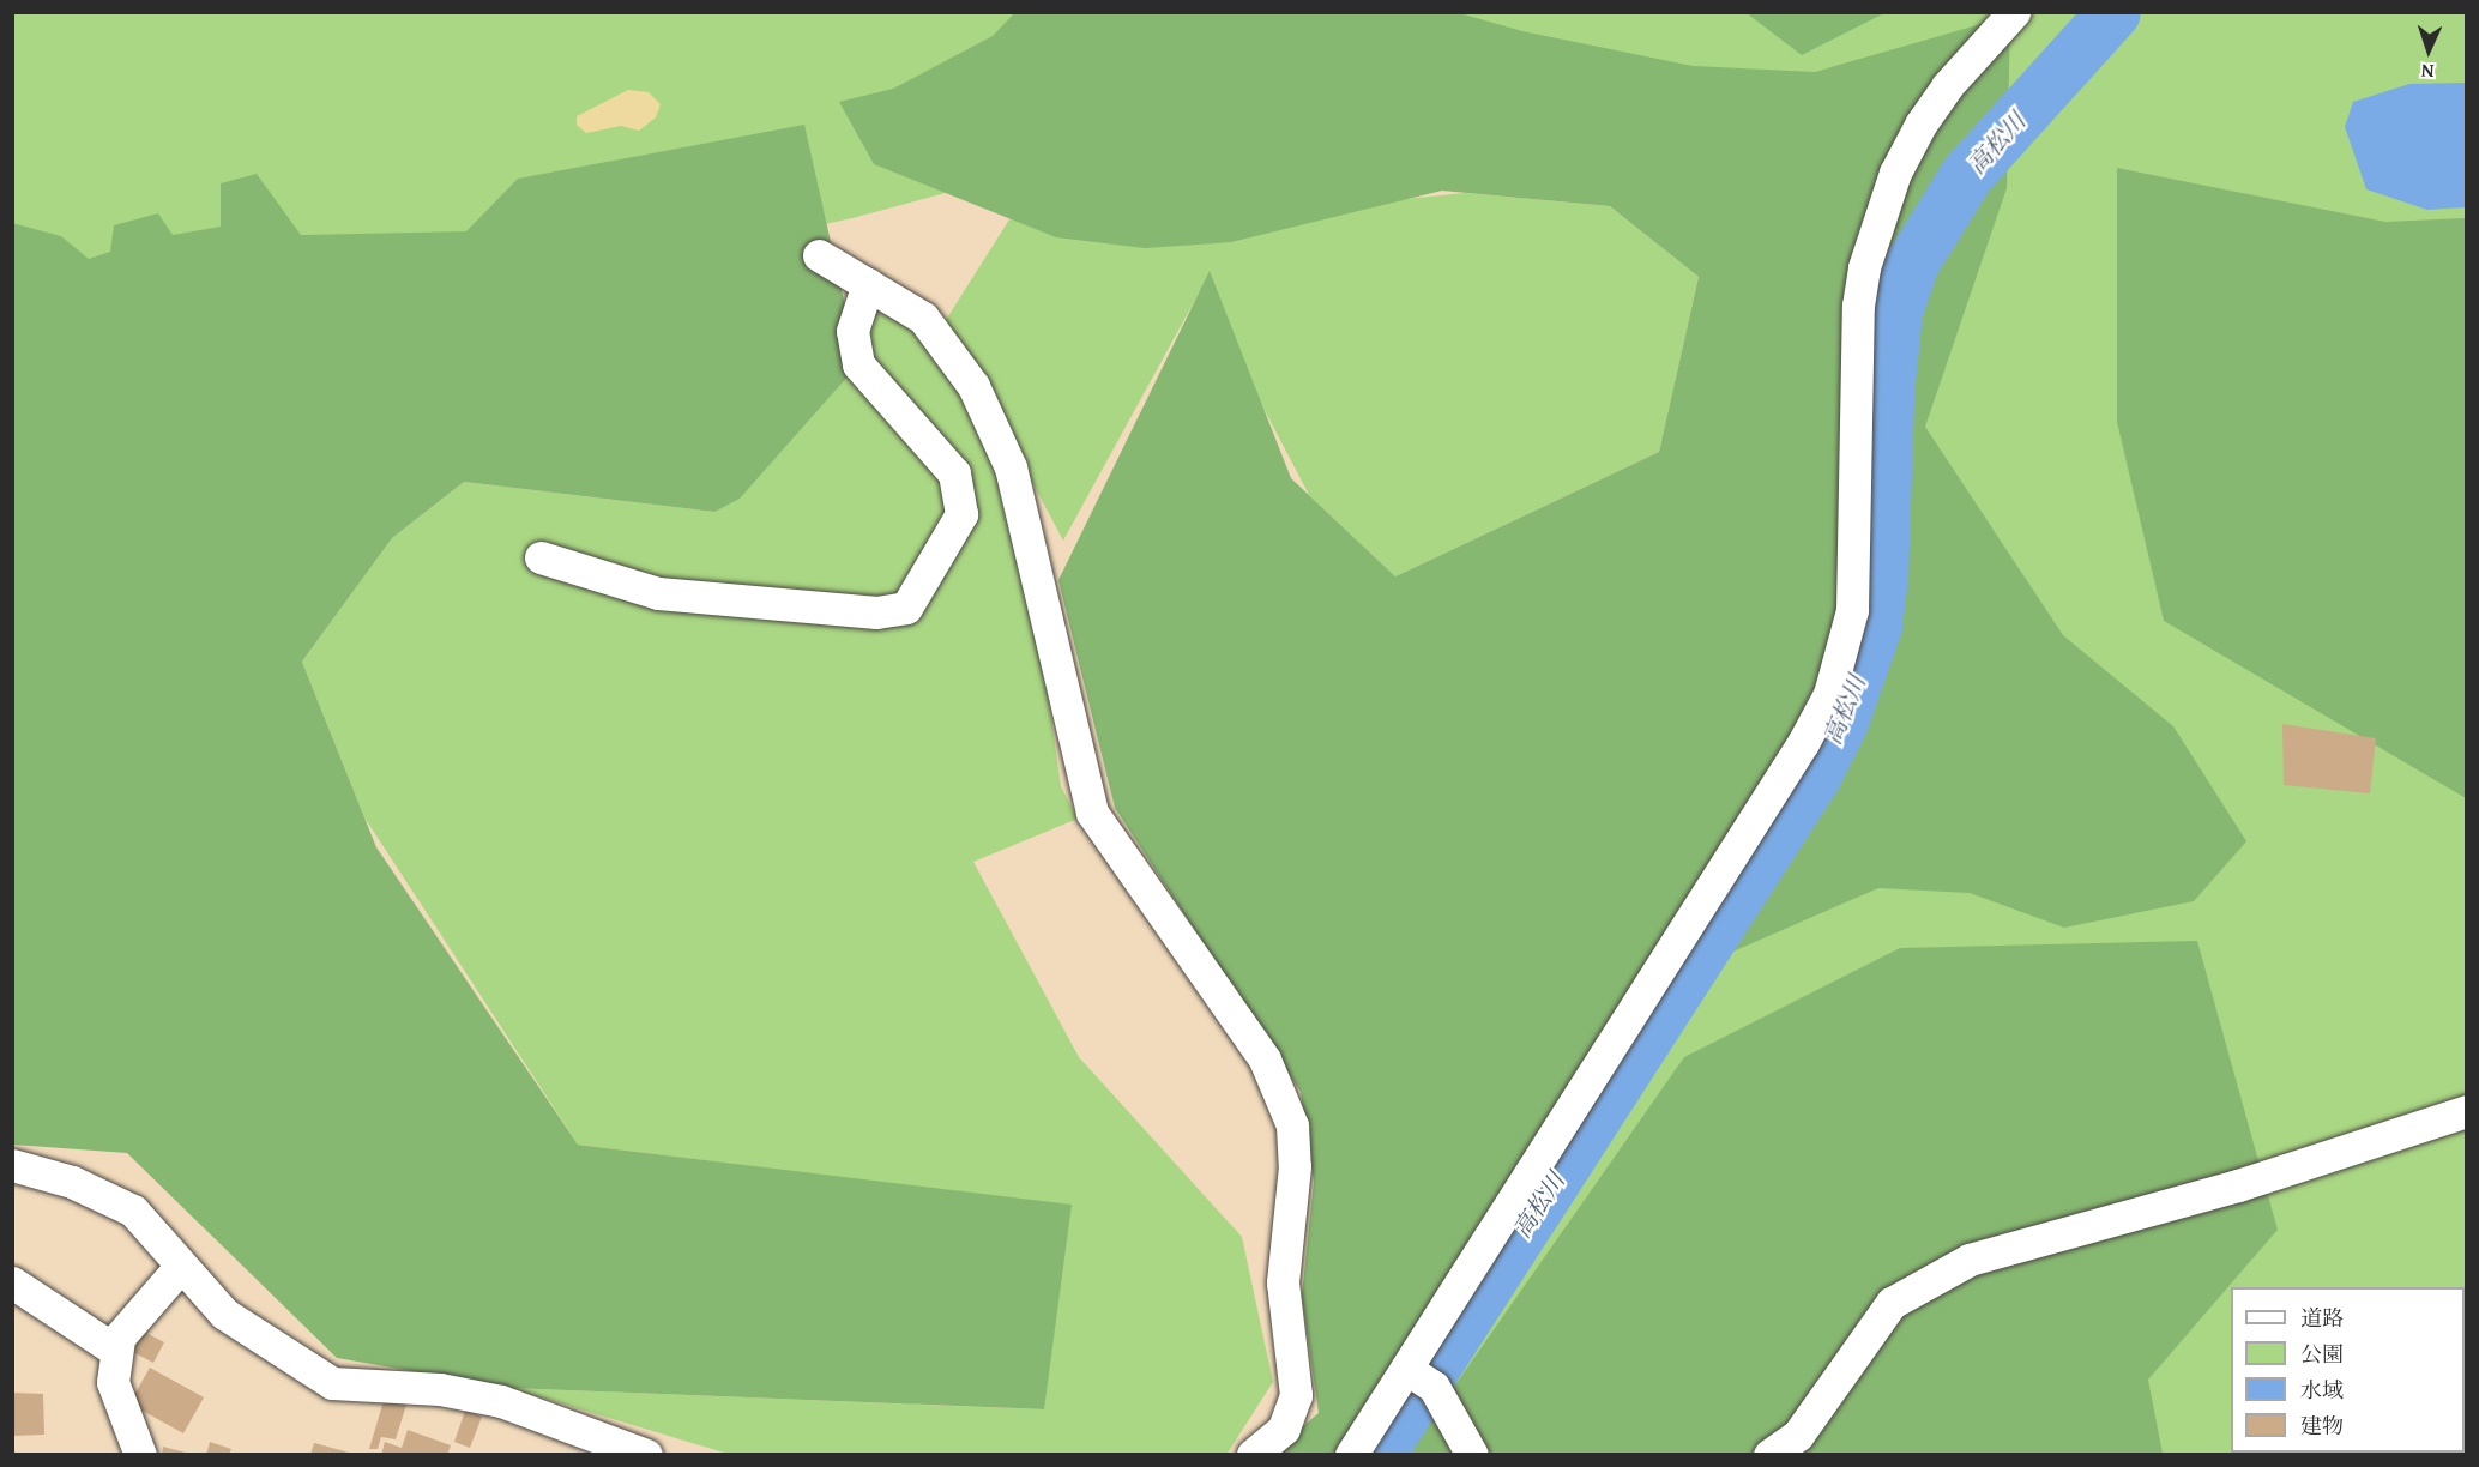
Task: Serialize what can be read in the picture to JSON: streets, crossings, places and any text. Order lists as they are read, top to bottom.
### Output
{
  "water": ["高松川"],
  "legend": [
    "道路",
    "公園",
    "水域",
    "建物"
  ],
  "north": "bottom"
}
